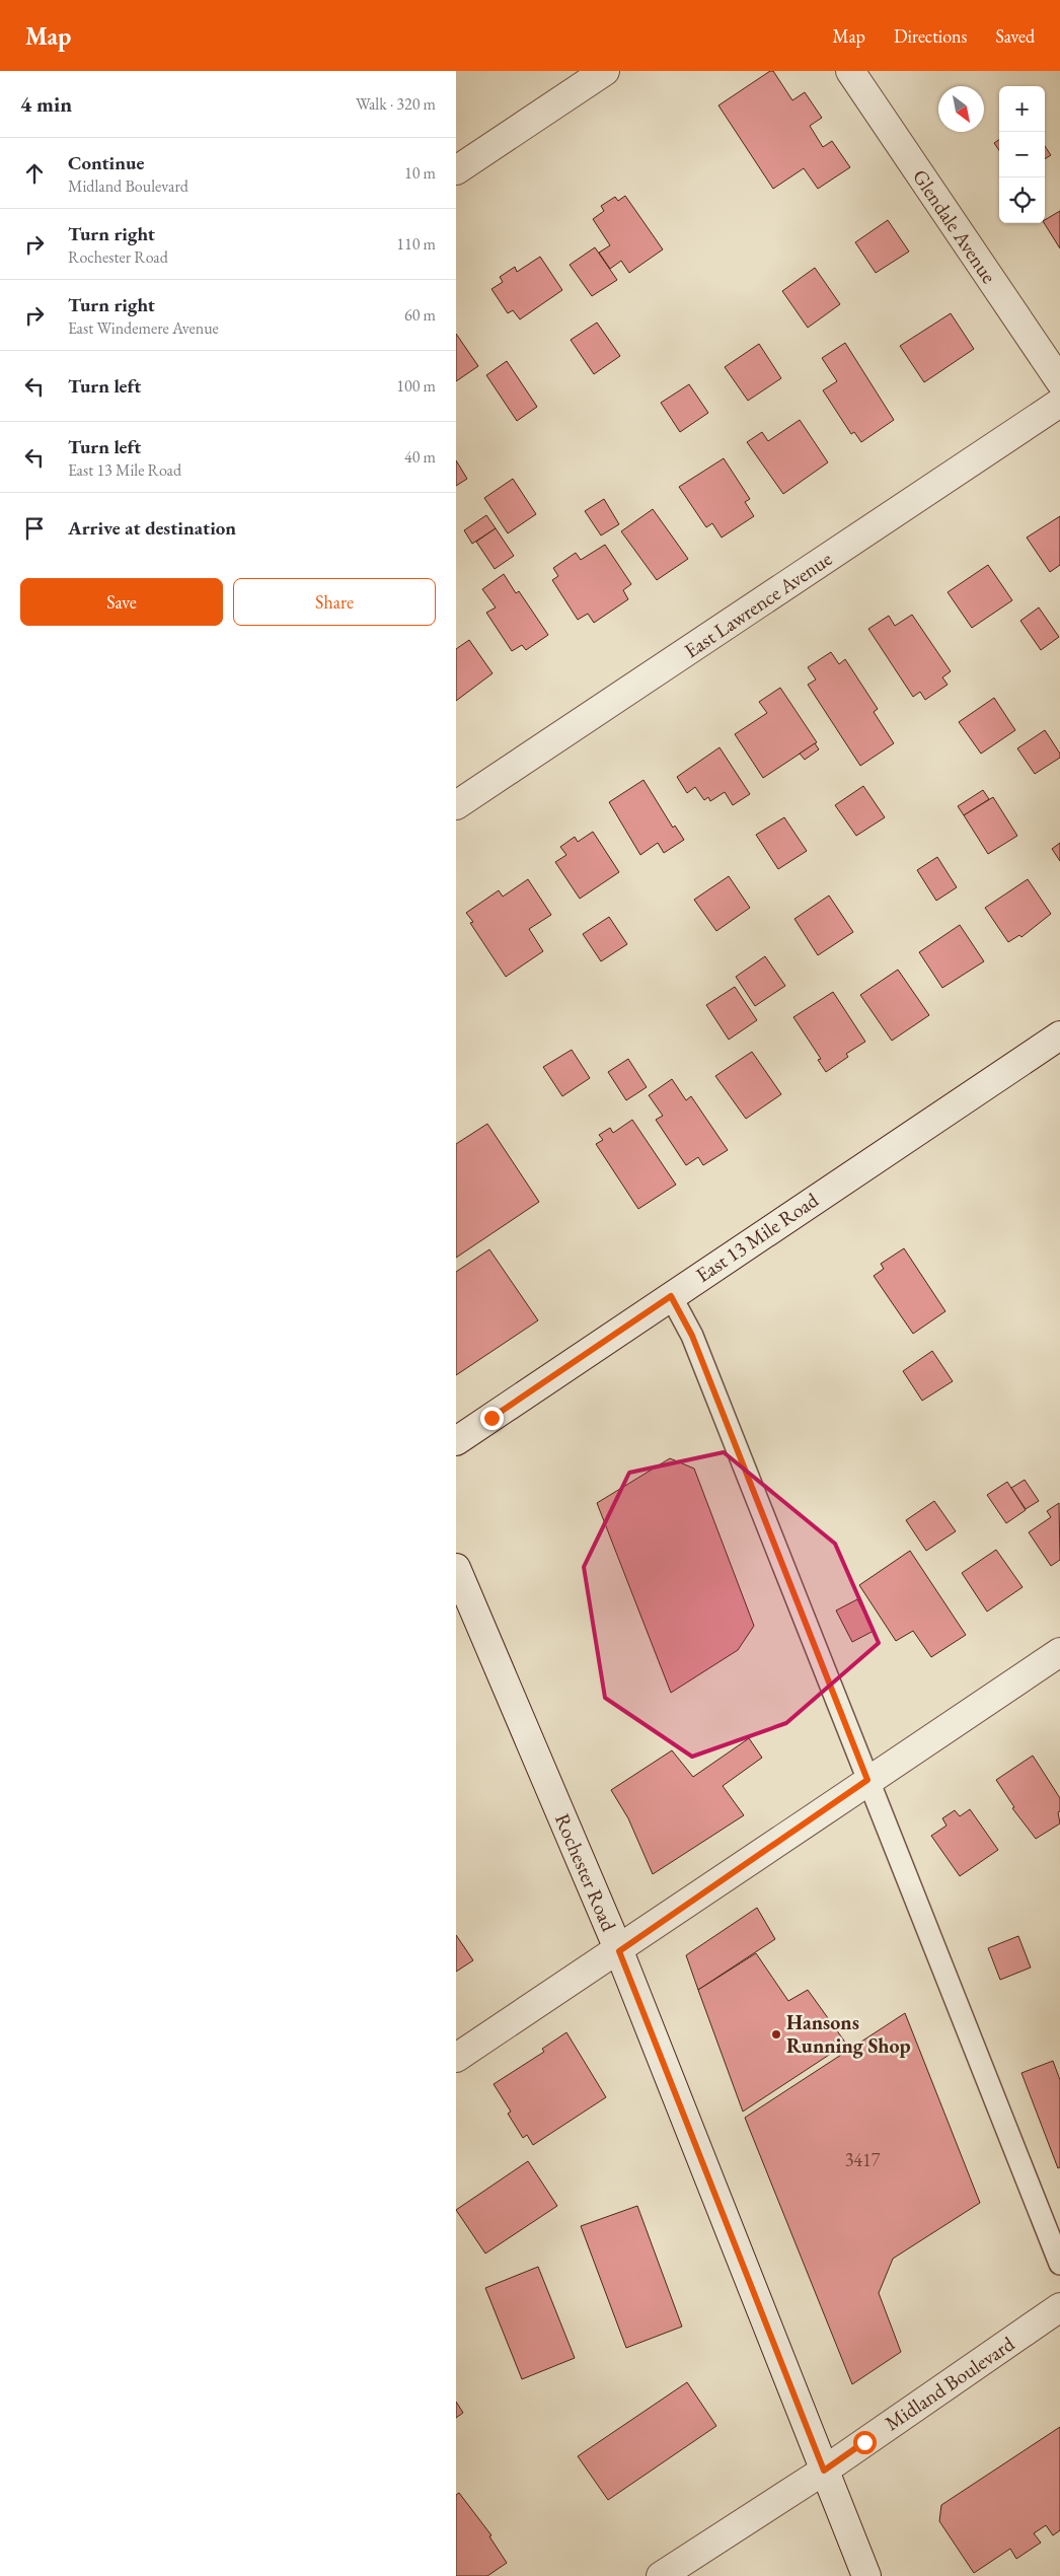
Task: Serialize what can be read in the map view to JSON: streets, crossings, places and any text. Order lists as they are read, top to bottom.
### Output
{
  "streets": {
    "street": [
      "Glendale Avenue",
      "East Lawrence Avenue",
      "East 13 Mile Road",
      "Rochester Road",
      "Midland Boulevard"
    ]
  },
  "crossings": [
    ["Rochester Road", "Midland Boulevard"]
  ],
  "places": ["Hansons Running Shop"],
  "house_numbers": ["3417"],
  "north": "bottom right",
  "page": {
    "header": "Map",
    "nav": ["Map", "Directions", "Saved"],
    "heading": ["4 min", "Walk · 320 m"],
    "map_buttons": ["+", "−"],
    "list": [
      ["Continue", "Midland Boulevard", "10 m"],
      ["Turn right", "Rochester Road", "110 m"],
      ["Turn right", "East Windemere Avenue", "60 m"],
      ["Turn left", "100 m"],
      ["Turn left", "East 13 Mile Road", "40 m"],
      "Arrive at destination"
    ],
    "buttons": ["Save", "Share"]
  }
}
